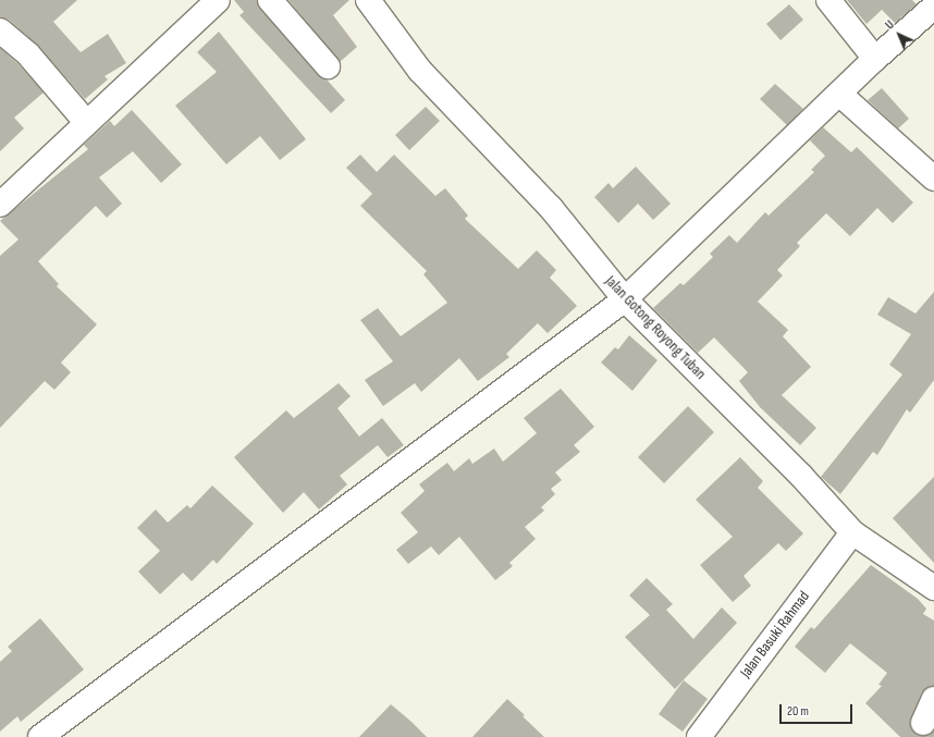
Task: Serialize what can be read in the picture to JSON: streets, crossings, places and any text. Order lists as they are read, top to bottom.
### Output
{
  "streets": {
    "street": ["Jalan Gotong Royong Tuban", "Jalan Basuki Rahmad"]
  },
  "crossings": [
    ["Jalan Gotong Royong Tuban", "Jalan Basuki Rahmad"]
  ],
  "scale_bar": "20 m",
  "north": "top left"
}
